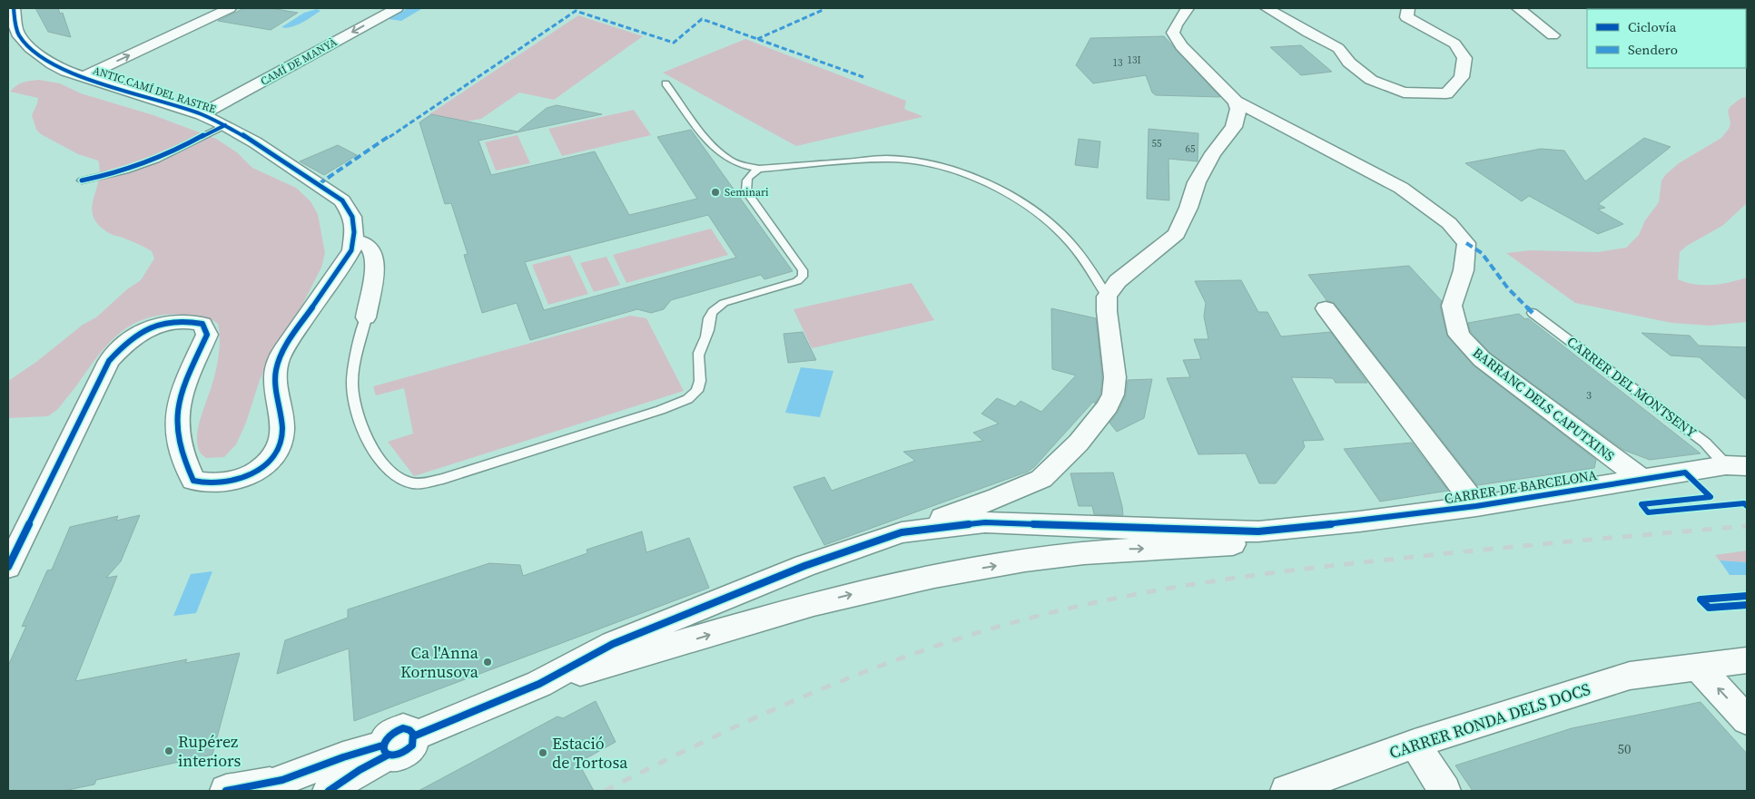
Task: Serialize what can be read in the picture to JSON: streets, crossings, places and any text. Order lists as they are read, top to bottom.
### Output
{
  "streets": {
    "street": [
      "CAMÍ DE MANYÀ",
      "ANTIC CAMÍ DEL RASTRE",
      "BARRANC DELS CAPUTXINS",
      "CARRER DE BARCELONA",
      "CARRER RONDA DELS DOCS"
    ],
    "lane": ["CARRER DEL MONTSENY"]
  },
  "crossings": [
    ["CAMÍ DE MANYÀ", "ANTIC CAMÍ DEL RASTRE"],
    ["CARRER DEL MONTSENY", "CARRER DE BARCELONA"],
    ["BARRANC DELS CAPUTXINS", "CARRER DE BARCELONA"]
  ],
  "places": [
    "Seminari",
    "Ca l'Anna Kornusova",
    "Rupérez interiors",
    "Estació de Tortosa"
  ],
  "house_numbers": [
    "13I",
    "13",
    "55",
    "65",
    "3",
    "50"
  ],
  "legend": ["Ciclovía", "Sendero"]
}
